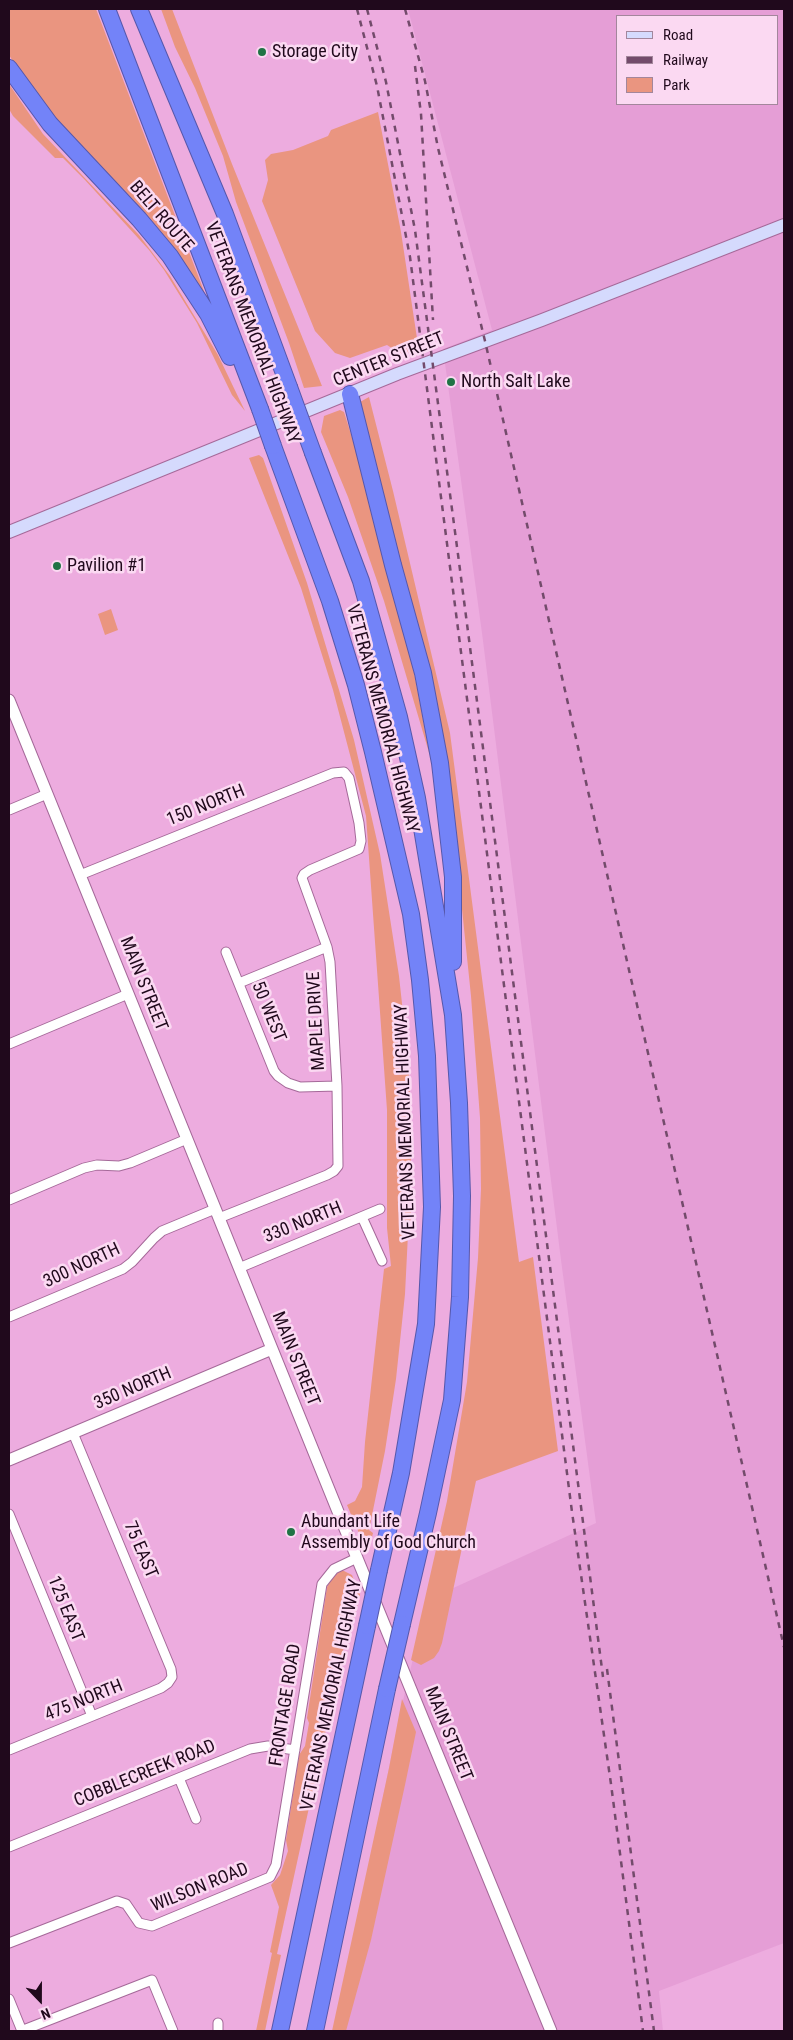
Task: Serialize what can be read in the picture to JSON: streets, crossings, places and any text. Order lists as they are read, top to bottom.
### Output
{
  "streets": {
    "highway": ["BELT ROUTE", "VETERANS MEMORIAL HIGHWAY"],
    "main road": ["CENTER STREET"],
    "street": [
      "150 NORTH",
      "MAIN STREET",
      "50 WEST",
      "MAPLE DRIVE",
      "330 NORTH",
      "300 NORTH",
      "350 NORTH",
      "75 EAST",
      "125 EAST",
      "475 NORTH",
      "FRONTAGE ROAD",
      "COBBLECREEK ROAD",
      "WILSON ROAD"
    ]
  },
  "crossings": [
    ["BELT ROUTE", "VETERANS MEMORIAL HIGHWAY"],
    ["150 NORTH", "MAIN STREET"],
    ["150 NORTH", "MAPLE DRIVE"],
    ["MAIN STREET", "330 NORTH"],
    ["MAIN STREET", "300 NORTH"],
    ["MAIN STREET", "350 NORTH"],
    ["MAIN STREET", "FRONTAGE ROAD"],
    ["50 WEST", "MAPLE DRIVE"],
    ["MAPLE DRIVE", "300 NORTH"],
    ["350 NORTH", "75 EAST"],
    ["75 EAST", "475 NORTH"],
    ["125 EAST", "475 NORTH"],
    ["FRONTAGE ROAD", "COBBLECREEK ROAD"],
    ["FRONTAGE ROAD", "WILSON ROAD"]
  ],
  "places": [
    "Storage City",
    "North Salt Lake",
    "Pavilion #1",
    "Abundant Life Assembly of God Church"
  ],
  "legend": ["Road", "Railway", "Park"],
  "north": "bottom"
}
